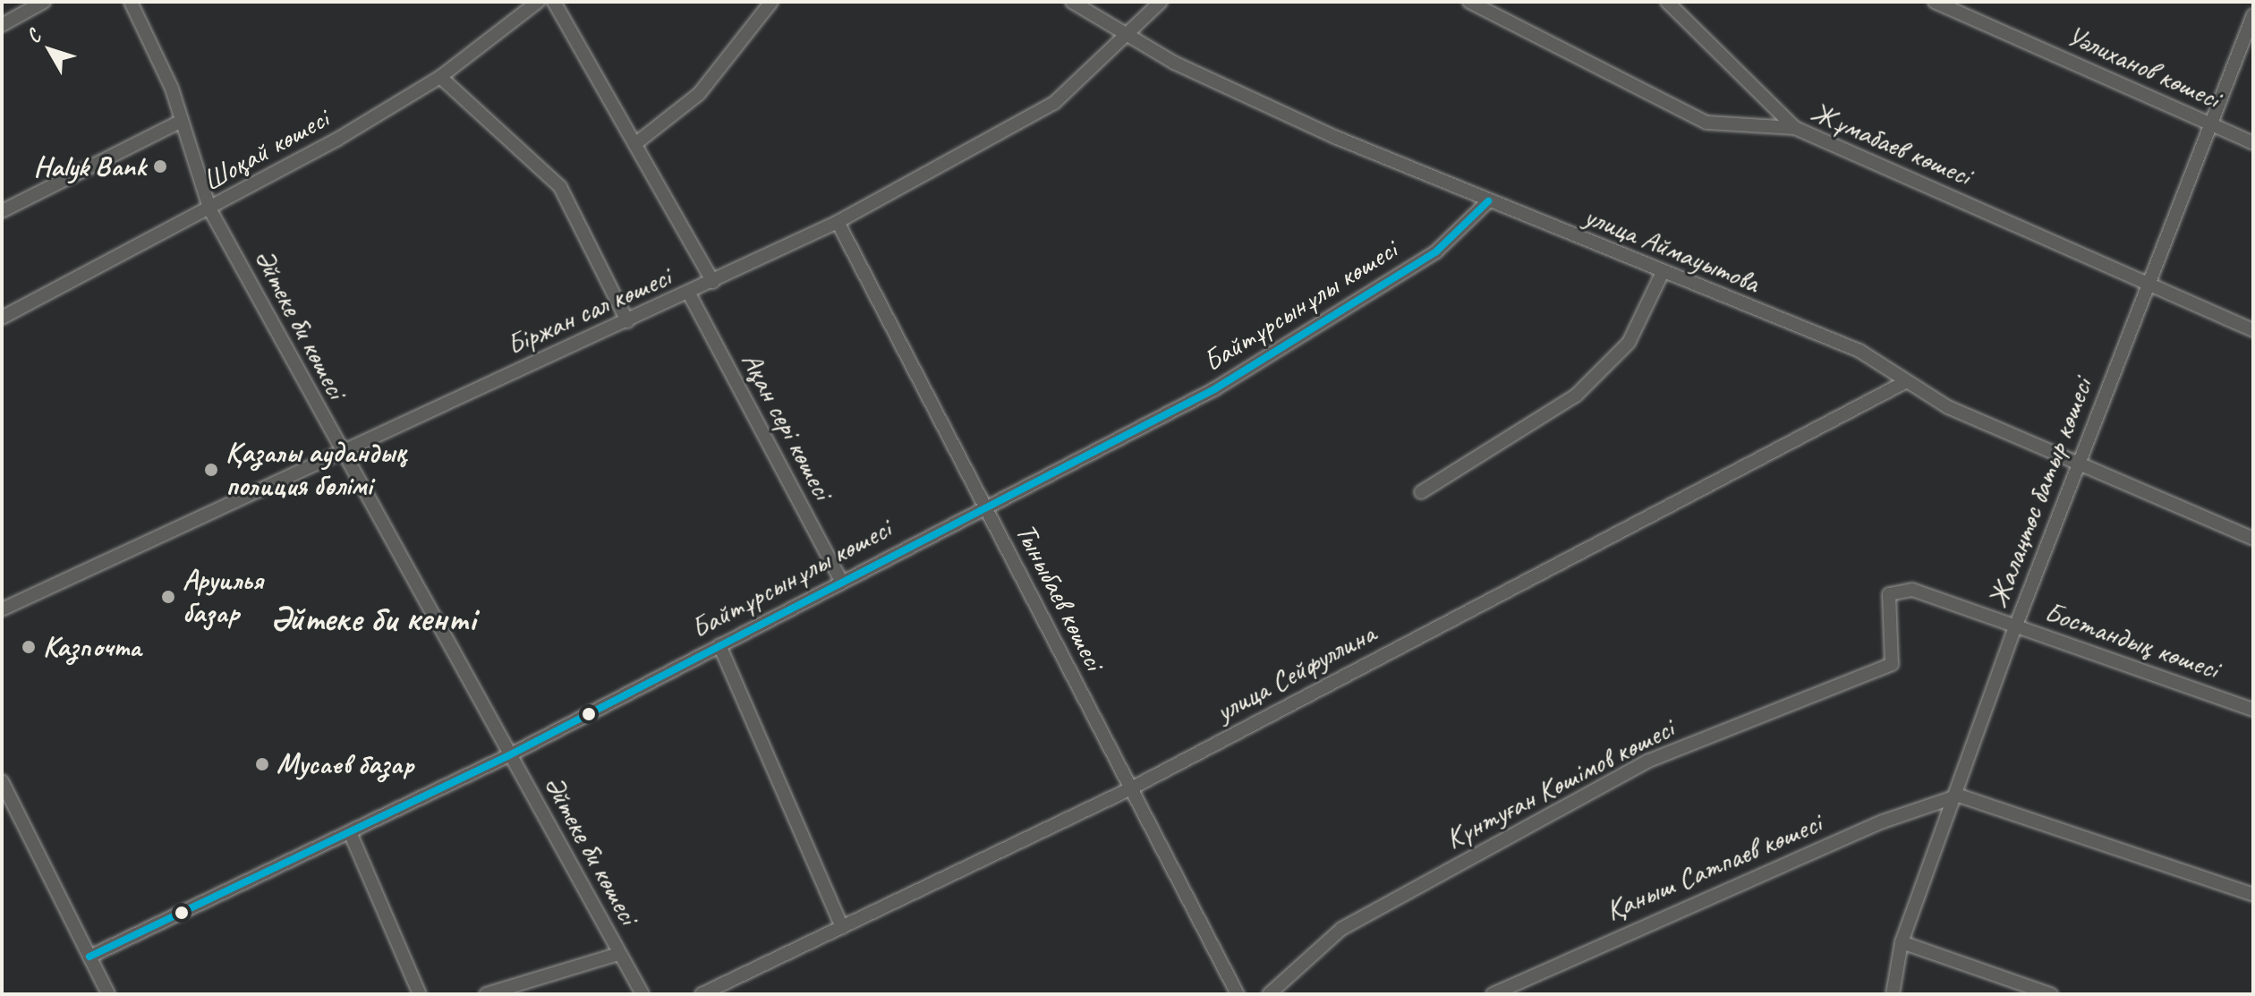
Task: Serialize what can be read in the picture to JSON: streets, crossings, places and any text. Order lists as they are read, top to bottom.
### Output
{
  "streets": {
    "street": [
      "Уәлиханов көшесі",
      "Жұмабаев көшесі",
      "Шоқай көшесі",
      "улица Аймауытова",
      "Байтұрсынұлы көшесі",
      "Біржан сал көшесі",
      "Әйтеке би көшесі",
      "Ақан сері көшесі",
      "Жалаңтөс батыр көшесі",
      "Тыныбаев көшесі",
      "Бостандық көшесі",
      "улица Сейфуллина",
      "Күнтуған Көшімов көшесі",
      "Қаныш Сатпаев көшесі"
    ]
  },
  "crossings": [
    ["Уәлиханов көшесі", "Жалаңтөс батыр көшесі"],
    ["Жұмабаев көшесі", "Жалаңтөс батыр көшесі"],
    ["Шоқай көшесі", "Әйтеке би көшесі"],
    ["улица Аймауытова", "Байтұрсынұлы көшесі"],
    ["улица Аймауытова", "Біржан сал көшесі"],
    ["улица Аймауытова", "Жалаңтөс батыр көшесі"],
    ["улица Аймауытова", "улица Сейфуллина"],
    ["Байтұрсынұлы көшесі", "Әйтеке би көшесі"],
    ["Байтұрсынұлы көшесі", "Ақан сері көшесі"],
    ["Байтұрсынұлы көшесі", "Тыныбаев көшесі"],
    ["Біржан сал көшесі", "Әйтеке би көшесі"],
    ["Біржан сал көшесі", "Ақан сері көшесі"],
    ["Біржан сал көшесі", "Тыныбаев көшесі"],
    ["Жалаңтөс батыр көшесі", "Бостандық көшесі"],
    ["Жалаңтөс батыр көшесі", "Қаныш Сатпаев көшесі"],
    ["Тыныбаев көшесі", "улица Сейфуллина"],
    ["Бостандық көшесі", "Күнтуған Көшімов көшесі"]
  ],
  "districts": ["Әйтеке би кенті"],
  "places": [
    "Halyk Bank",
    "Қазалы аудандық полиция бөлімі",
    "Аруилья базар",
    "Казпочта",
    "Мусаев базар"
  ],
  "north": "top left"
}
